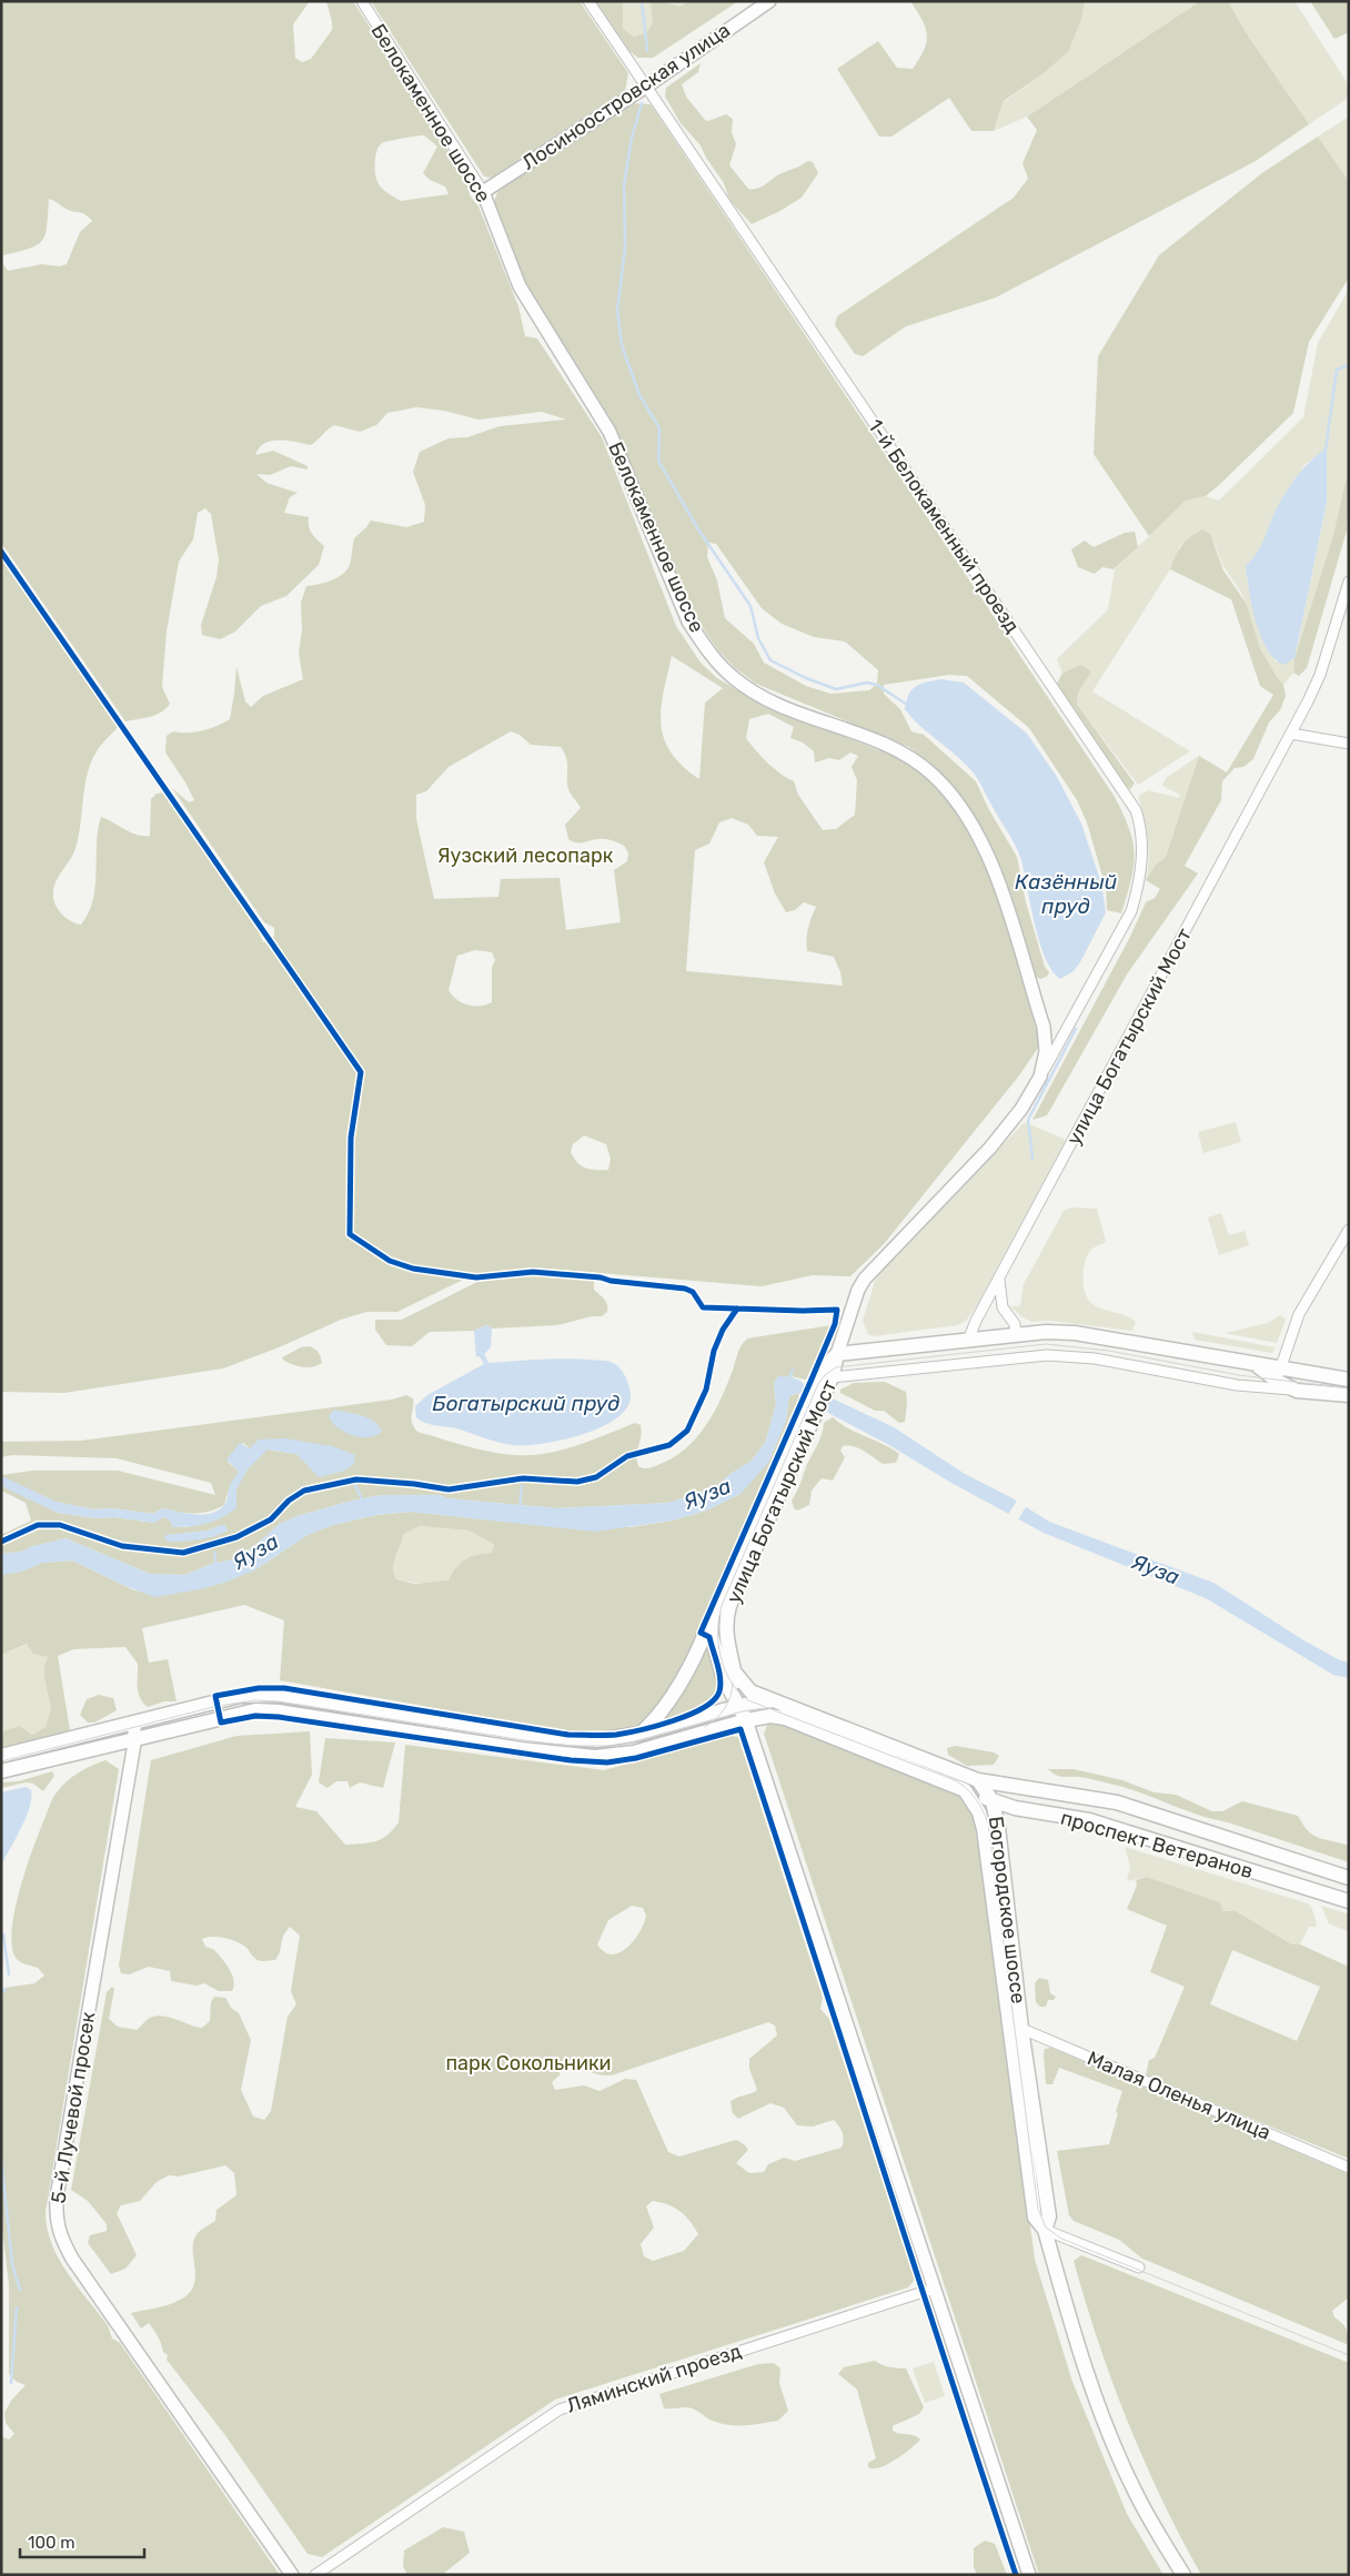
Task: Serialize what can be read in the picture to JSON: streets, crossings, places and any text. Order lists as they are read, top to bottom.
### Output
{
  "streets": {
    "main road": ["улица Богатырский Мост", "проспект Ветеранов", "Богородское шоссе"],
    "street": [
      "Лосиноостровская улица",
      "Белокаменное шоссе",
      "1-й Белокаменный проезд",
      "Малая Оленья улица",
      "5-й Лучевой просек",
      "Ляминский проезд"
    ]
  },
  "crossings": [
    ["Лосиноостровская улица", "Белокаменное шоссе"],
    ["Лосиноостровская улица", "1-й Белокаменный проезд"],
    ["Белокаменное шоссе", "1-й Белокаменный проезд"],
    ["Белокаменное шоссе", "улица Богатырский Мост"],
    ["1-й Белокаменный проезд", "улица Богатырский Мост"],
    ["проспект Ветеранов", "Богородское шоссе"],
    ["Богородское шоссе", "Малая Оленья улица"]
  ],
  "water": ["Казённый пруд", "Богатырский пруд", "Яуза"],
  "parks": ["Яузский лесопарк", "парк Сокольники"],
  "scale_bar": "100 m"
}
